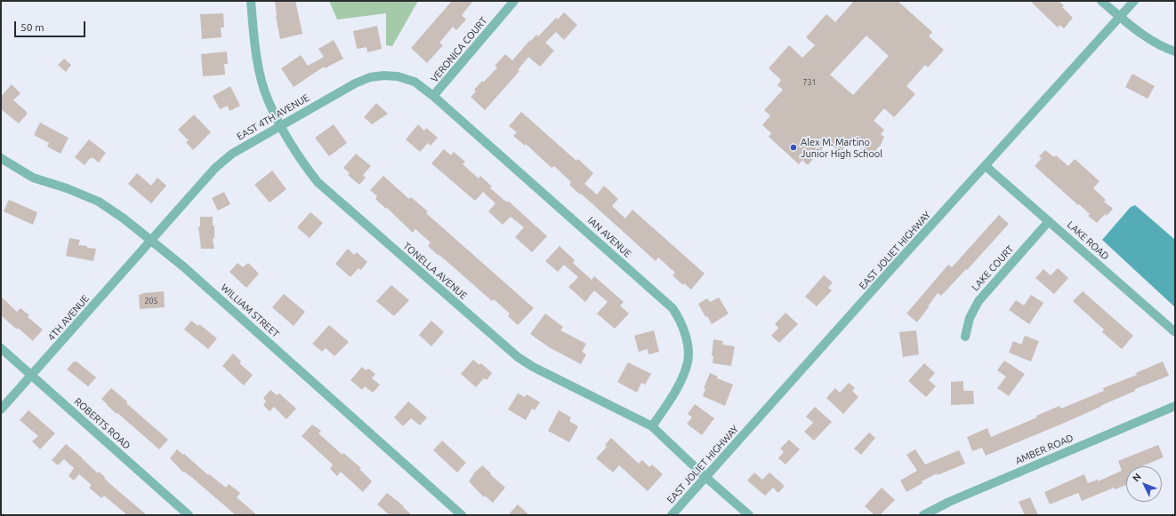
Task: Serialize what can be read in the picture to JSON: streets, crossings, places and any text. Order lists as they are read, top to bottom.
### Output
{
  "streets": {
    "street": [
      "VERONICA COURT",
      "EAST 4TH AVENUE",
      "IAN AVENUE",
      "LAKE ROAD",
      "EAST JOLIET HIGHWAY",
      "LAKE COURT",
      "TONELLA AVENUE",
      "WILLIAM STREET",
      "4TH AVENUE",
      "ROBERTS ROAD",
      "AMBER ROAD"
    ]
  },
  "crossings": [
    ["VERONICA COURT", "EAST 4TH AVENUE"],
    ["VERONICA COURT", "IAN AVENUE"],
    ["EAST 4TH AVENUE", "IAN AVENUE"],
    ["EAST 4TH AVENUE", "TONELLA AVENUE"],
    ["EAST 4TH AVENUE", "WILLIAM STREET"],
    ["EAST 4TH AVENUE", "4TH AVENUE"],
    ["IAN AVENUE", "TONELLA AVENUE"],
    ["LAKE ROAD", "EAST JOLIET HIGHWAY"],
    ["LAKE ROAD", "LAKE COURT"],
    ["EAST JOLIET HIGHWAY", "TONELLA AVENUE"],
    ["WILLIAM STREET", "4TH AVENUE"],
    ["4TH AVENUE", "ROBERTS ROAD"]
  ],
  "places": ["Alex M. Martino Junior High School"],
  "house_numbers": ["731", "205"],
  "scale_bar": "50 m",
  "north": "top left"
}
